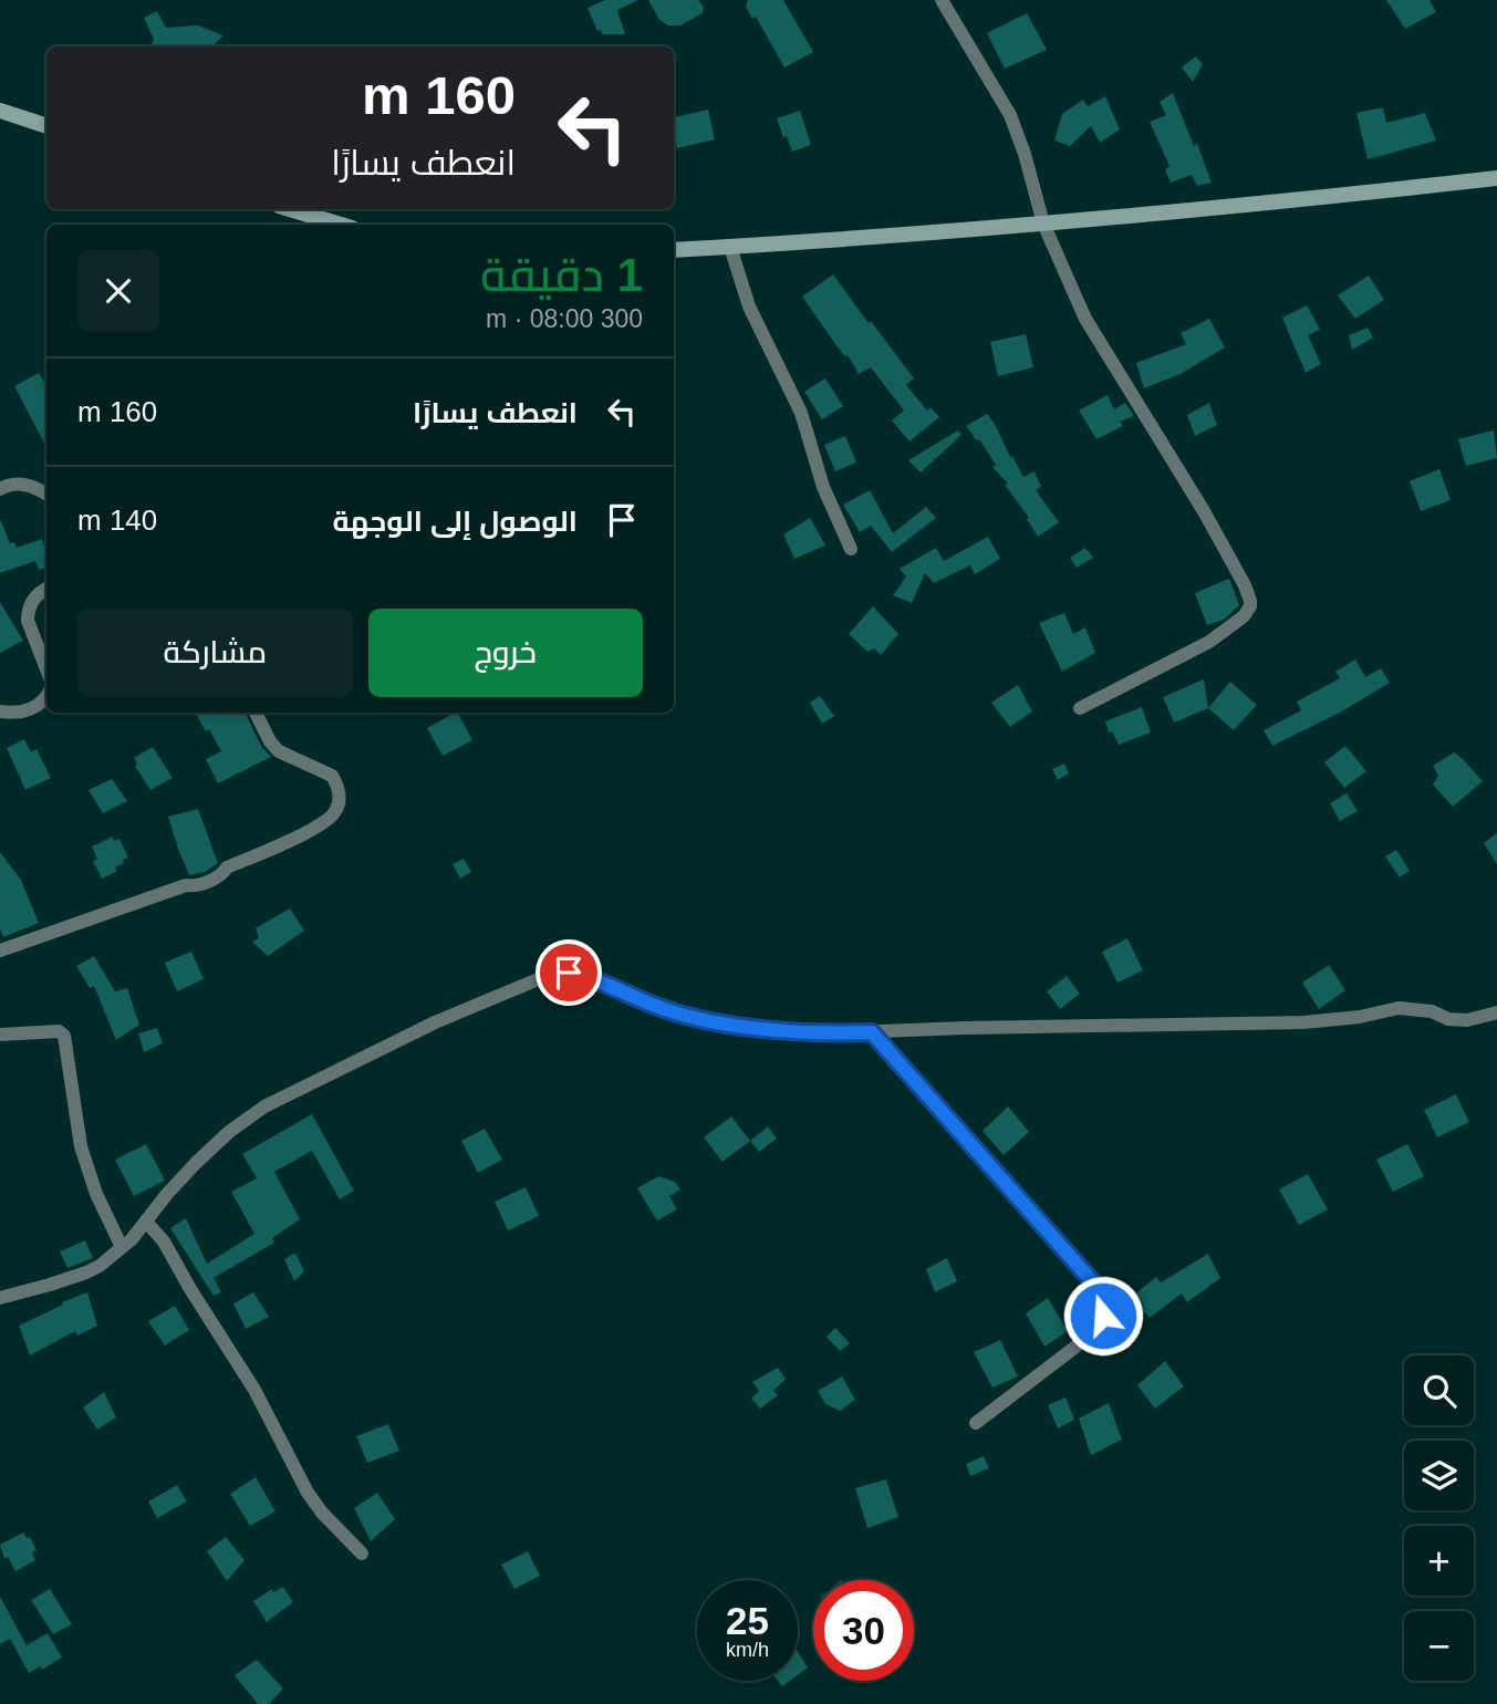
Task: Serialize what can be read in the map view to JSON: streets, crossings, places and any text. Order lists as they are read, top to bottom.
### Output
{
  "page": {
    "turn": ["160 m", "انعطف يسارًا"],
    "heading": ["1 دقيقة", "300 m · 08:00"],
    "list": [
      {
        "name": "انعطف يسارًا",
        "value": "160 m"
      },
      {
        "name": "الوصول إلى الوجهة",
        "value": "140 m"
      }
    ],
    "buttons": ["خروج", "مشاركة"],
    "map_buttons": ["+", "−"],
    "speed": "25 km/h",
    "limit": "30"
  }
}
